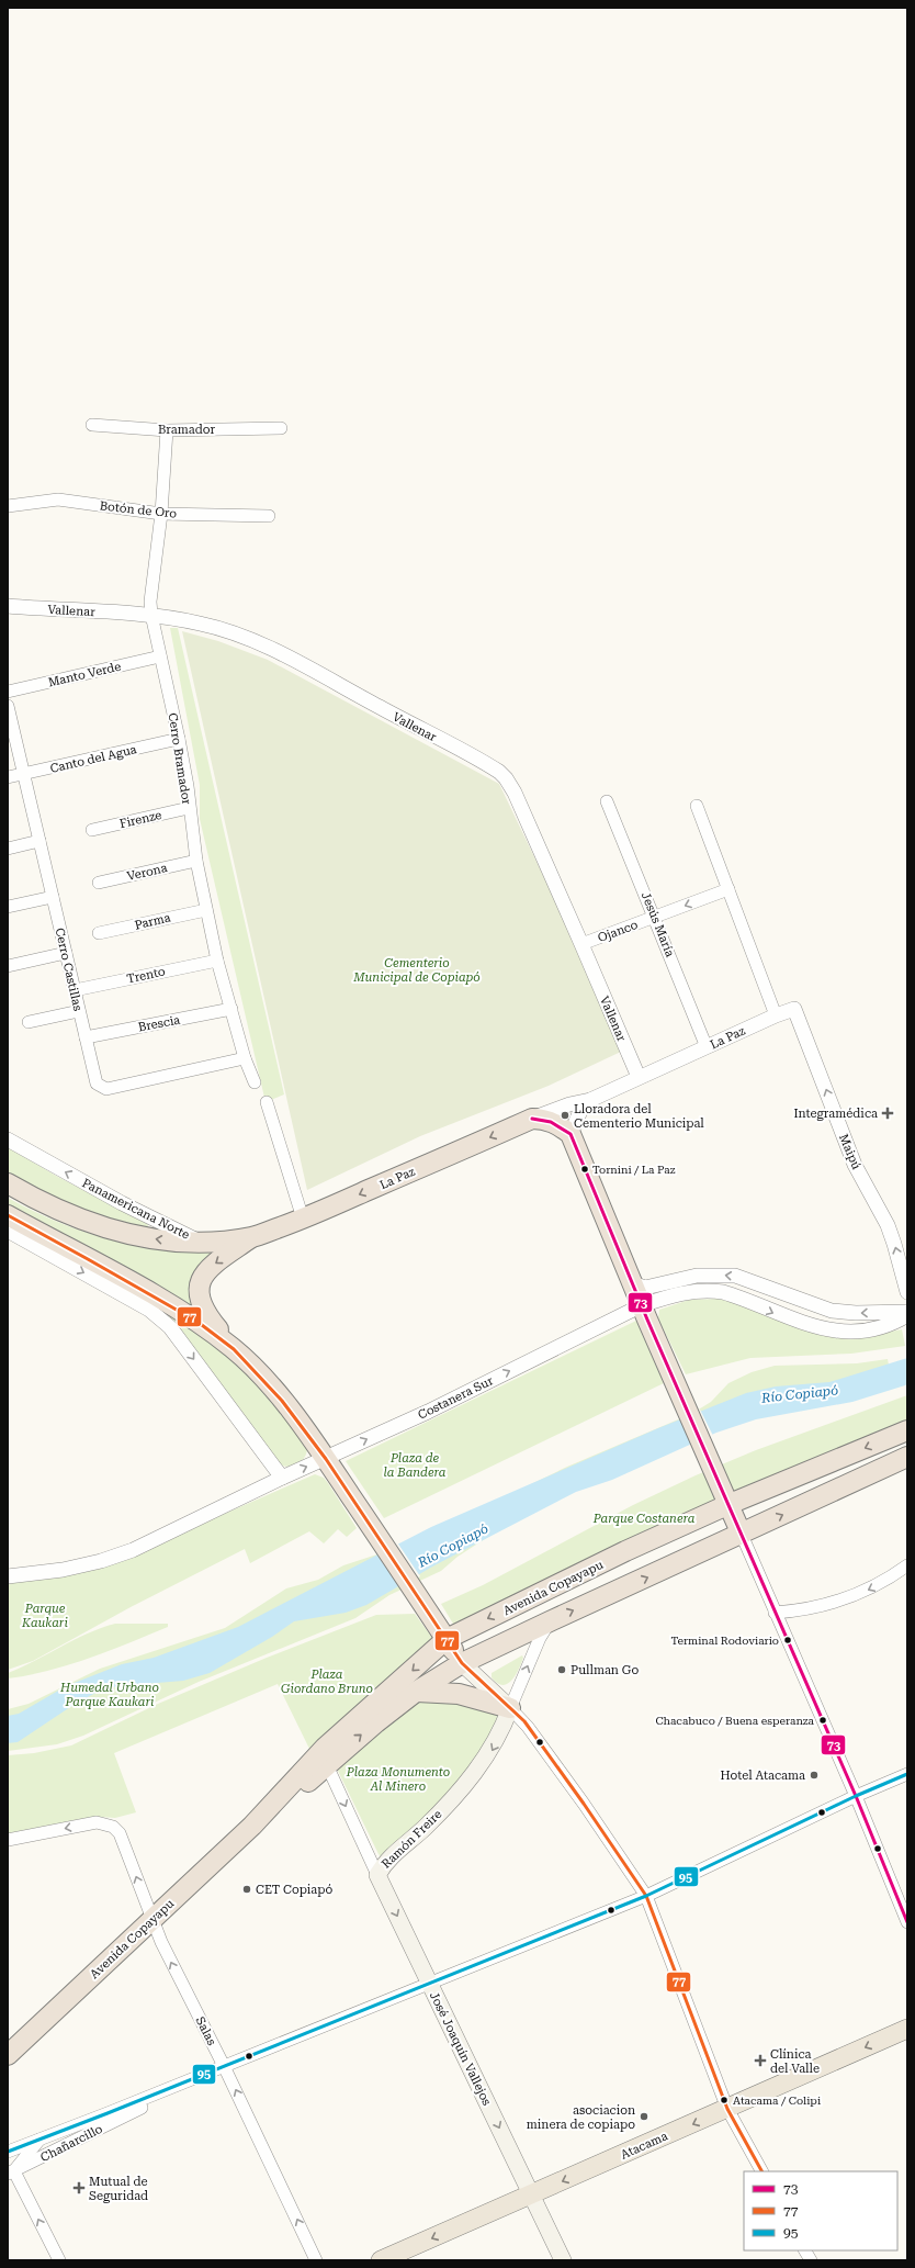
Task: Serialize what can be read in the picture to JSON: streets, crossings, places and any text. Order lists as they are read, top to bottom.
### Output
{
  "streets": {
    "highway": ["La Paz", "Panamericana Norte", "Avenida Copayapu"],
    "main road": ["Ramón Freire", "José Joaquín Vallejos", "Atacama"],
    "street": [
      "Bramador",
      "Botón de Oro",
      "Vallenar",
      "Manto Verde",
      "Canto del Agua",
      "Cerro Bramador",
      "Firenze",
      "Verona",
      "Parma",
      "Jesús María",
      "Ojanco",
      "Cerro Castillas",
      "Trento",
      "Brescia",
      "Maipú",
      "Costanera Sur",
      "Salas",
      "Chañarcillo"
    ]
  },
  "crossings": [
    ["Bramador", "Cerro Bramador"],
    ["Botón de Oro", "Cerro Bramador"],
    ["Vallenar", "Cerro Bramador"],
    ["Vallenar", "Ojanco"],
    ["Vallenar", "La Paz"],
    ["Manto Verde", "Cerro Bramador"],
    ["Canto del Agua", "Cerro Bramador"],
    ["Canto del Agua", "Cerro Castillas"],
    ["Cerro Bramador", "Firenze"],
    ["Cerro Bramador", "Verona"],
    ["Cerro Bramador", "Parma"],
    ["Cerro Bramador", "Cerro Castillas"],
    ["Cerro Bramador", "Trento"],
    ["Cerro Bramador", "Brescia"],
    ["Jesús María", "Ojanco"],
    ["Jesús María", "La Paz"],
    ["Cerro Castillas", "Trento"],
    ["Cerro Castillas", "Brescia"],
    ["La Paz", "Maipú"],
    ["La Paz", "Panamericana Norte"],
    ["Avenida Copayapu", "Ramón Freire"],
    ["Avenida Copayapu", "Salas"],
    ["Avenida Copayapu", "José Joaquín Vallejos"],
    ["Ramón Freire", "José Joaquín Vallejos"],
    ["Salas", "Chañarcillo"],
    ["José Joaquín Vallejos", "Chañarcillo"],
    ["José Joaquín Vallejos", "Atacama"]
  ],
  "one_way": [
    "Ojanco",
    "La Paz",
    "Maipú",
    "Salas",
    "José Joaquín Vallejos",
    "Atacama"
  ],
  "water": ["Río Copiapó"],
  "parks": [
    "Cementerio Municipal de Copiapó",
    "Plaza de la Bandera",
    "Parque Costanera",
    "Parque Kaukari",
    "Plaza Giordano Bruno",
    "Humedal Urbano Parque Kaukari",
    "Plaza Monumento Al Minero"
  ],
  "places": {
    "health": ["Integramédica", "Clínica del Valle", "Mutual de Seguridad"],
    "other": [
      "Lloradora del Cementerio Municipal",
      "Tornini / La Paz",
      "Terminal Rodoviario",
      "Pullman Go",
      "Chacabuco / Buena esperanza",
      "Hotel Atacama",
      "CET Copiapó",
      "Atacama / Colipi",
      "asociacion minera de copiapo"
    ]
  },
  "lines": ["transit line 73", "transit line 77", "transit line 95"],
  "legend": ["73", "77", "95"]
}
